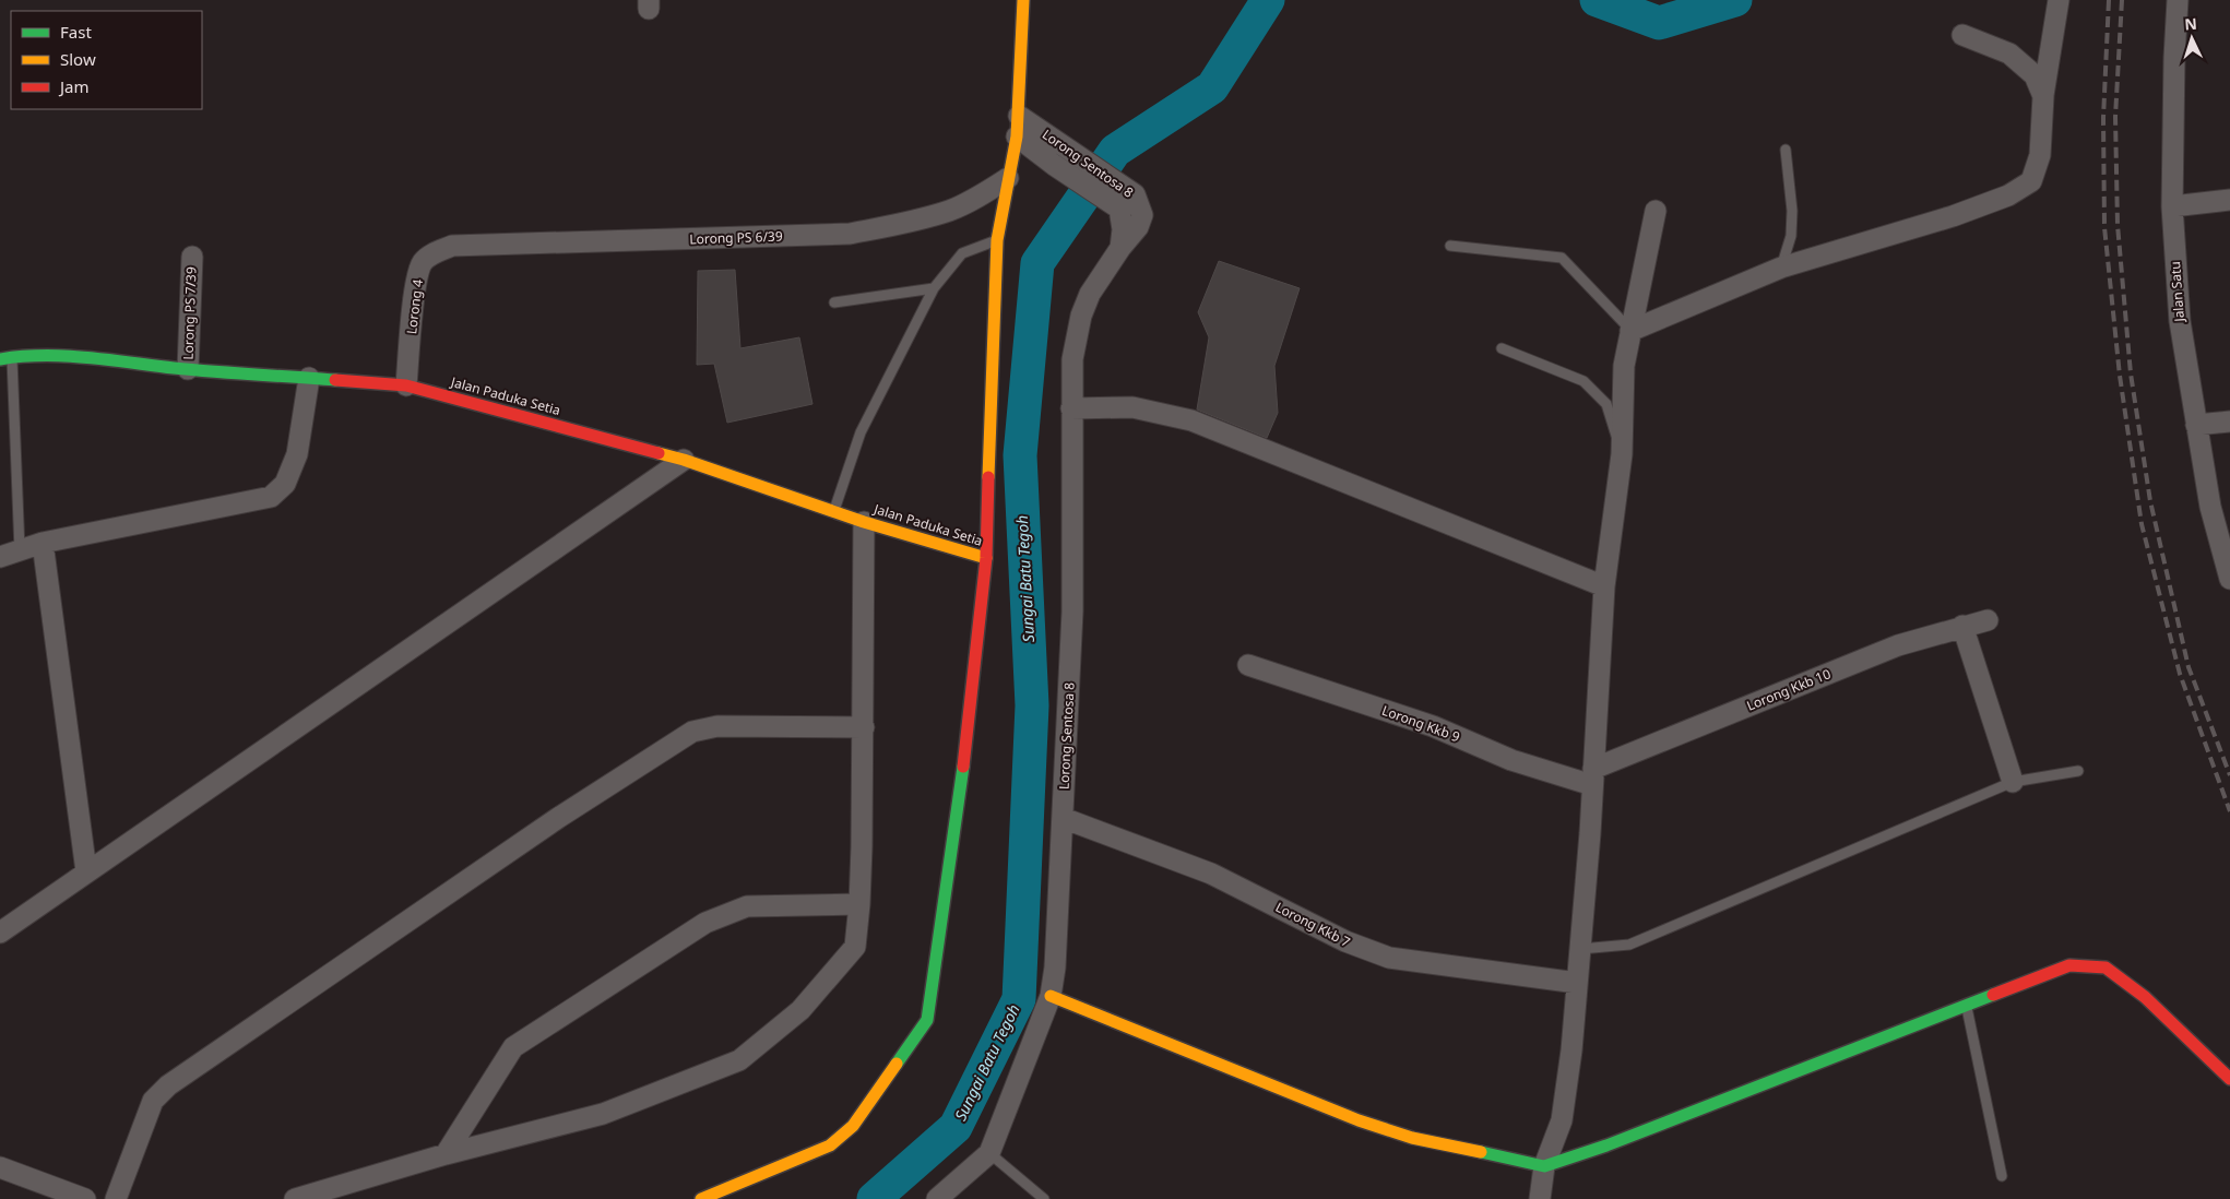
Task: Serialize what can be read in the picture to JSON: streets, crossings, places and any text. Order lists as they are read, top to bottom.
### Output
{
  "streets": {
    "street": [
      "Lorong Sentosa 8",
      "Lorong PS 6/39",
      "Jalan Satu",
      "Lorong 4",
      "Lorong PS 7/39",
      "Jalan Paduka Setia",
      "Lorong Kkb 10",
      "Lorong Kkb 9",
      "Lorong Kkb 7"
    ]
  },
  "crossings": [
    ["Lorong Sentosa 8", "Lorong Kkb 7"],
    ["Lorong PS 6/39", "Lorong 4"],
    ["Lorong 4", "Jalan Paduka Setia"],
    ["Lorong PS 7/39", "Jalan Paduka Setia"],
    ["Lorong Kkb 10", "Lorong Kkb 9"]
  ],
  "water": ["Sungai Batu Tegoh"],
  "legend": ["Fast", "Slow", "Jam"],
  "north": "top"
}
